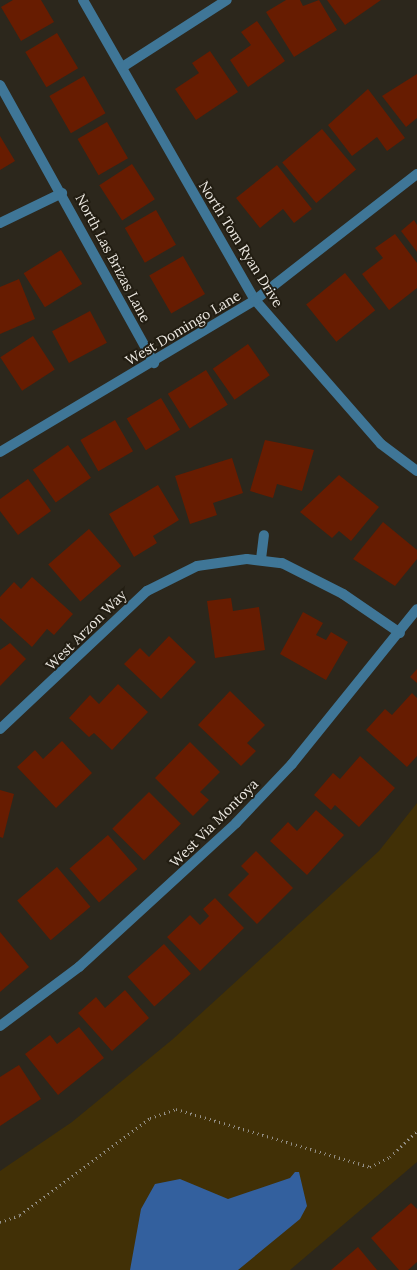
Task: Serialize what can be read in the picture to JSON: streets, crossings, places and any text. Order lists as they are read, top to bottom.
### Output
{
  "streets": {
    "street": [
      "North Tom Ryan Drive",
      "North Las Brizas Lane",
      "West Domingo Lane",
      "West Arzon Way",
      "West Via Montoya"
    ]
  },
  "crossings": [
    ["North Tom Ryan Drive", "West Domingo Lane"],
    ["North Las Brizas Lane", "West Domingo Lane"],
    ["West Arzon Way", "West Via Montoya"]
  ]
}
